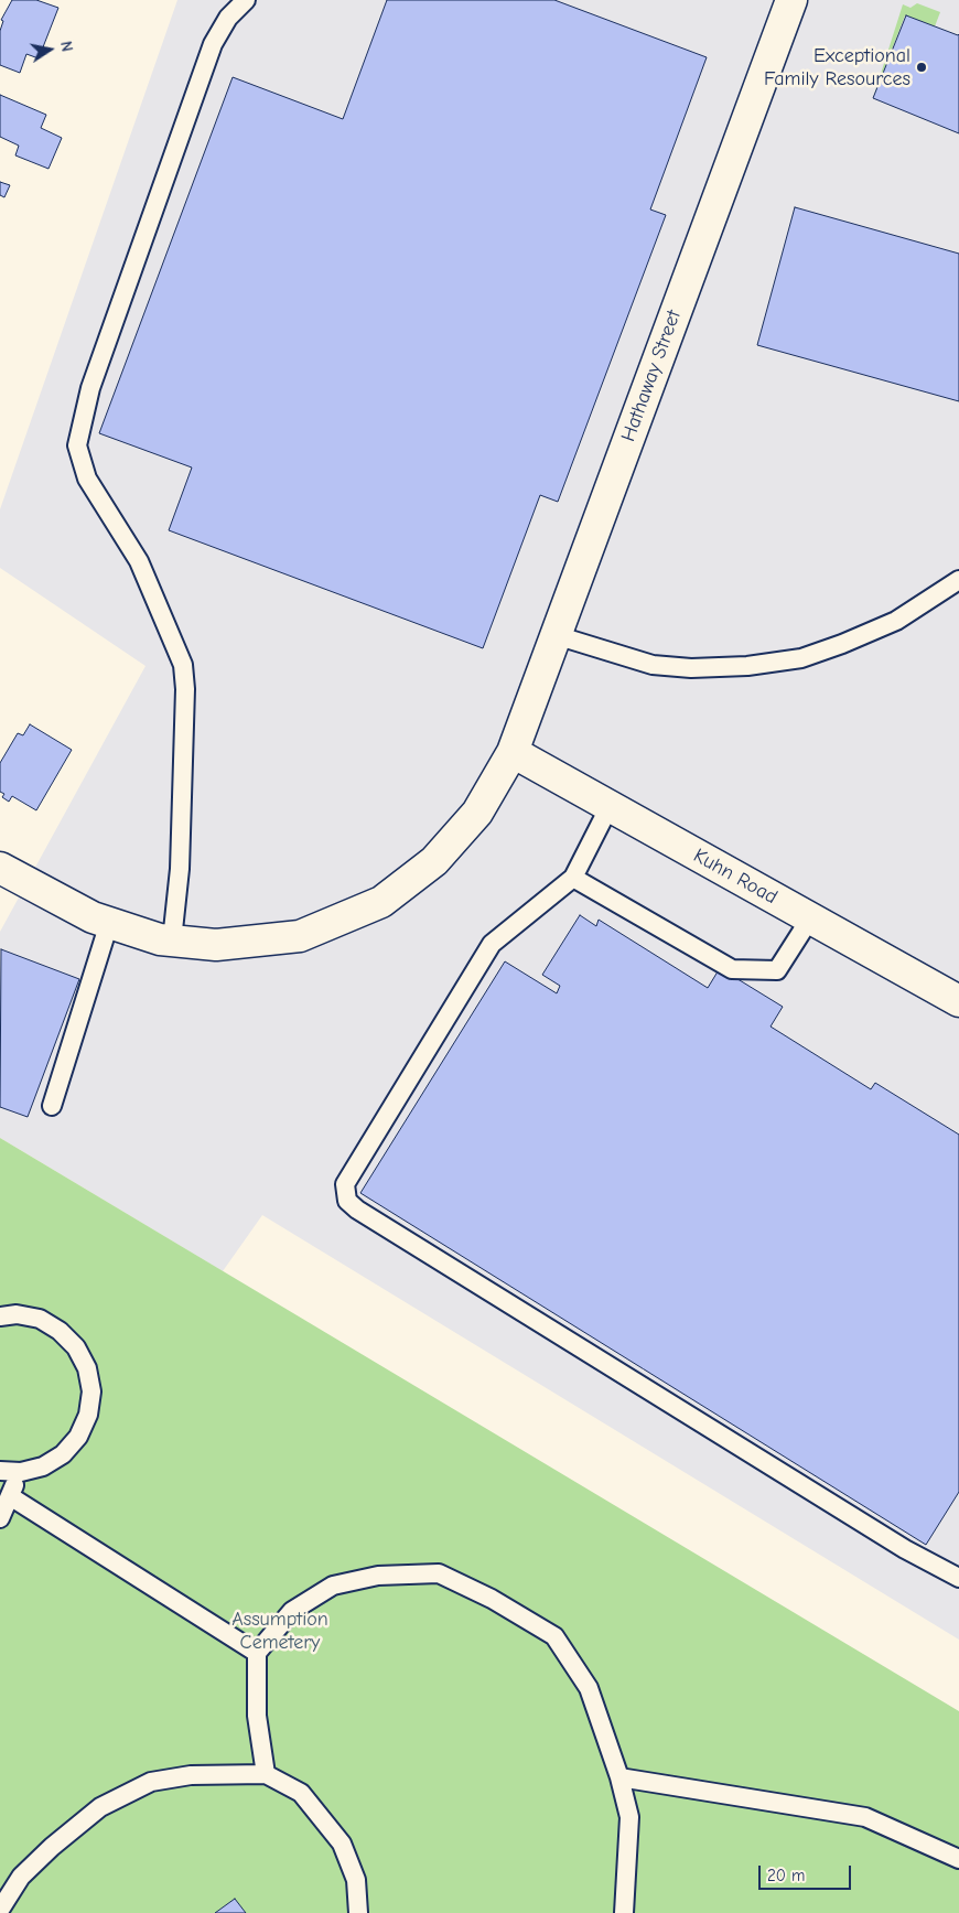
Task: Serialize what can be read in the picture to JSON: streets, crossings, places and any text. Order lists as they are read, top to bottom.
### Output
{
  "streets": {
    "street": ["Hathaway Street", "Kuhn Road"]
  },
  "crossings": [
    ["Hathaway Street", "Kuhn Road"]
  ],
  "parks": ["Assumption Cemetery"],
  "places": ["Exceptional Family Resources"],
  "scale_bar": "20 m",
  "north": "right"
}
